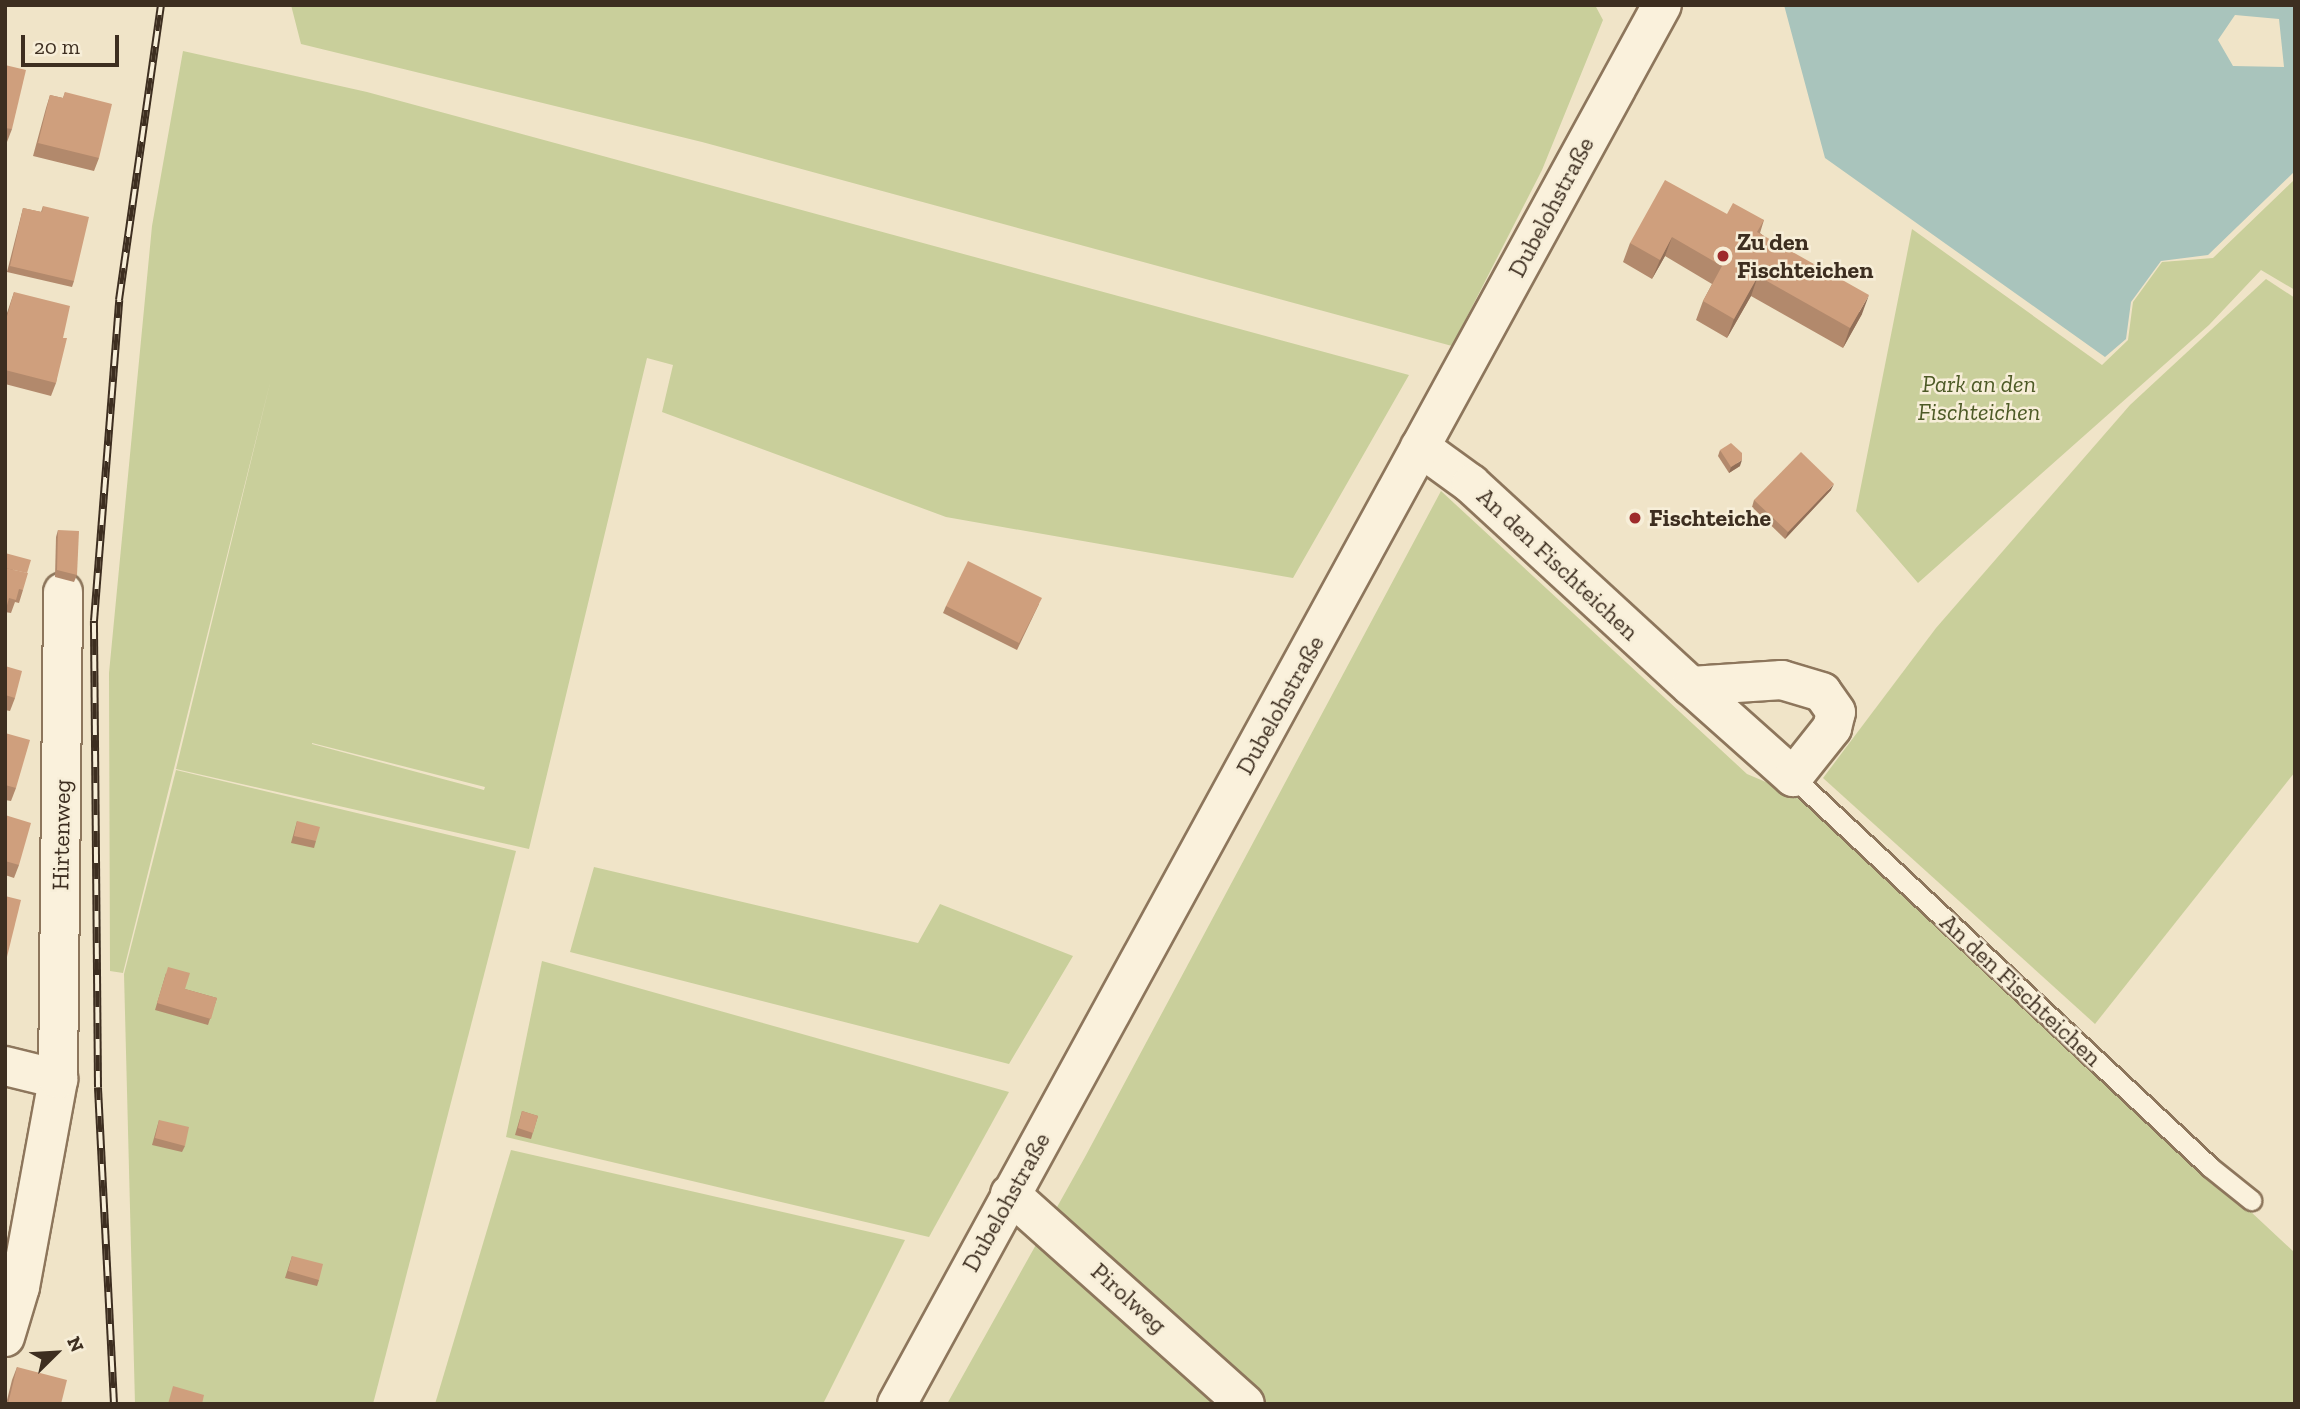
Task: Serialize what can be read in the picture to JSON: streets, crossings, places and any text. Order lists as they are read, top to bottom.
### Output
{
  "streets": {
    "street": [
      "Dubelohstraße",
      "An den Fischteichen",
      "Hirtenweg",
      "Pirolweg"
    ]
  },
  "crossings": [
    ["Dubelohstraße", "An den Fischteichen"],
    ["Dubelohstraße", "Pirolweg"]
  ],
  "parks": ["Park an den Fischteichen"],
  "places": ["Zu den Fischteichen", "Fischteiche"],
  "scale_bar": "20 m",
  "north": "top right"
}
